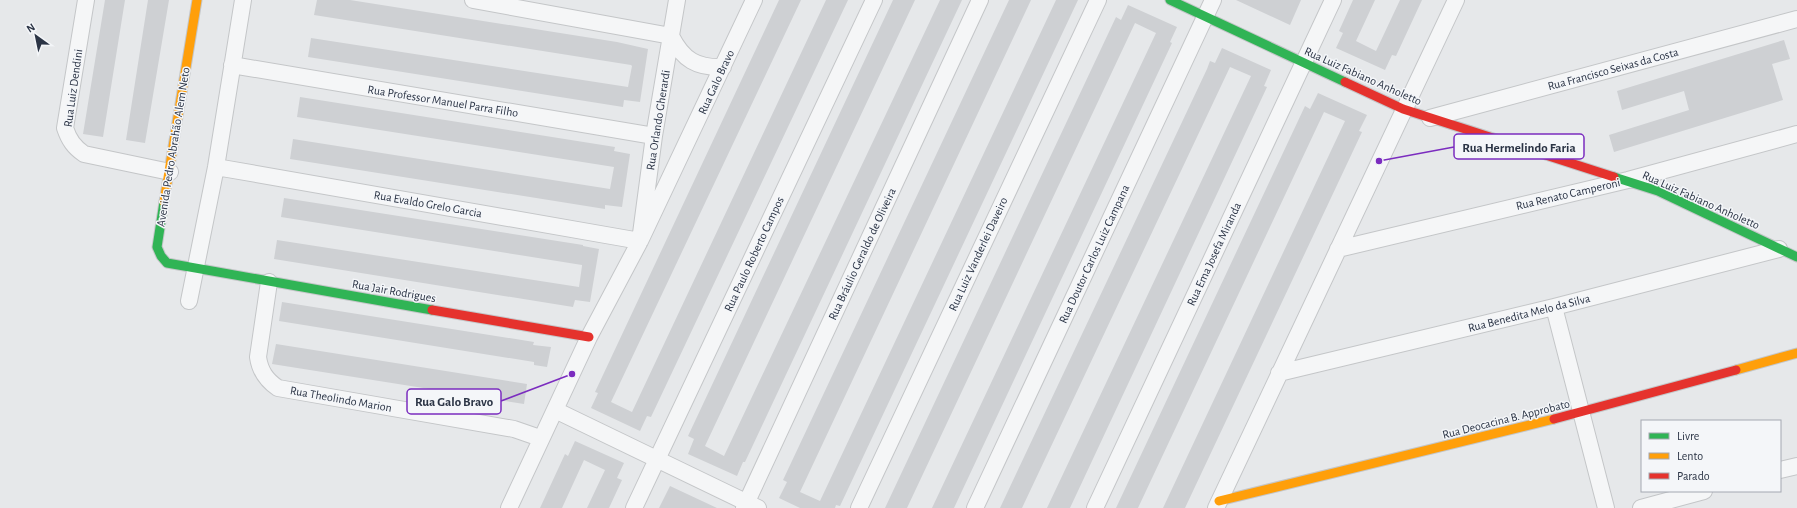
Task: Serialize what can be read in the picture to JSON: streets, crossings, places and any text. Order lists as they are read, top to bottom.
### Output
{
  "streets": {
    "street": [
      "Rua Francisco Seixas da Costa",
      "Rua Luiz Fabiano Anholetto",
      "Rua Galo Bravo",
      "Rua Luiz Dendini",
      "Rua Professor Manuel Parra Filho",
      "Rua Orlando Gherardi",
      "Avenida Pedro Abrahão Alem Neto",
      "Rua Renato Camperoni",
      "Rua Evaldo Grelo Garcia",
      "Rua Paulo Roberto Campos",
      "Rua Bráulio Geraldo de Oliveira",
      "Rua Luiz Vanderlei Daveiro",
      "Rua Doutor Carlos Luiz Campana",
      "Rua Ema Josefa Miranda",
      "Rua Jair Rodrigues",
      "Rua Benedita Melo da Silva",
      "Rua Theolindo Marion",
      "Rua Deocacina B. Approbato"
    ]
  },
  "crossings": [
    ["Rua Francisco Seixas da Costa", "Rua Luiz Fabiano Anholetto"],
    ["Rua Luiz Fabiano Anholetto", "Rua Renato Camperoni"],
    ["Rua Luiz Fabiano Anholetto", "Rua Doutor Carlos Luiz Campana"],
    ["Rua Luiz Fabiano Anholetto", "Rua Ema Josefa Miranda"],
    ["Rua Luiz Fabiano Anholetto", "Rua Benedita Melo da Silva"],
    ["Rua Galo Bravo", "Rua Orlando Gherardi"],
    ["Rua Galo Bravo", "Rua Evaldo Grelo Garcia"],
    ["Rua Galo Bravo", "Rua Jair Rodrigues"],
    ["Rua Galo Bravo", "Rua Theolindo Marion"],
    ["Rua Luiz Dendini", "Avenida Pedro Abrahão Alem Neto"],
    ["Rua Professor Manuel Parra Filho", "Rua Orlando Gherardi"],
    ["Rua Orlando Gherardi", "Rua Evaldo Grelo Garcia"],
    ["Avenida Pedro Abrahão Alem Neto", "Rua Jair Rodrigues"],
    ["Rua Jair Rodrigues", "Rua Theolindo Marion"]
  ],
  "places": ["Rua Hermelindo Faria", "Rua Galo Bravo"],
  "legend": ["Livre", "Lento", "Parado"],
  "north": "top left"
}
